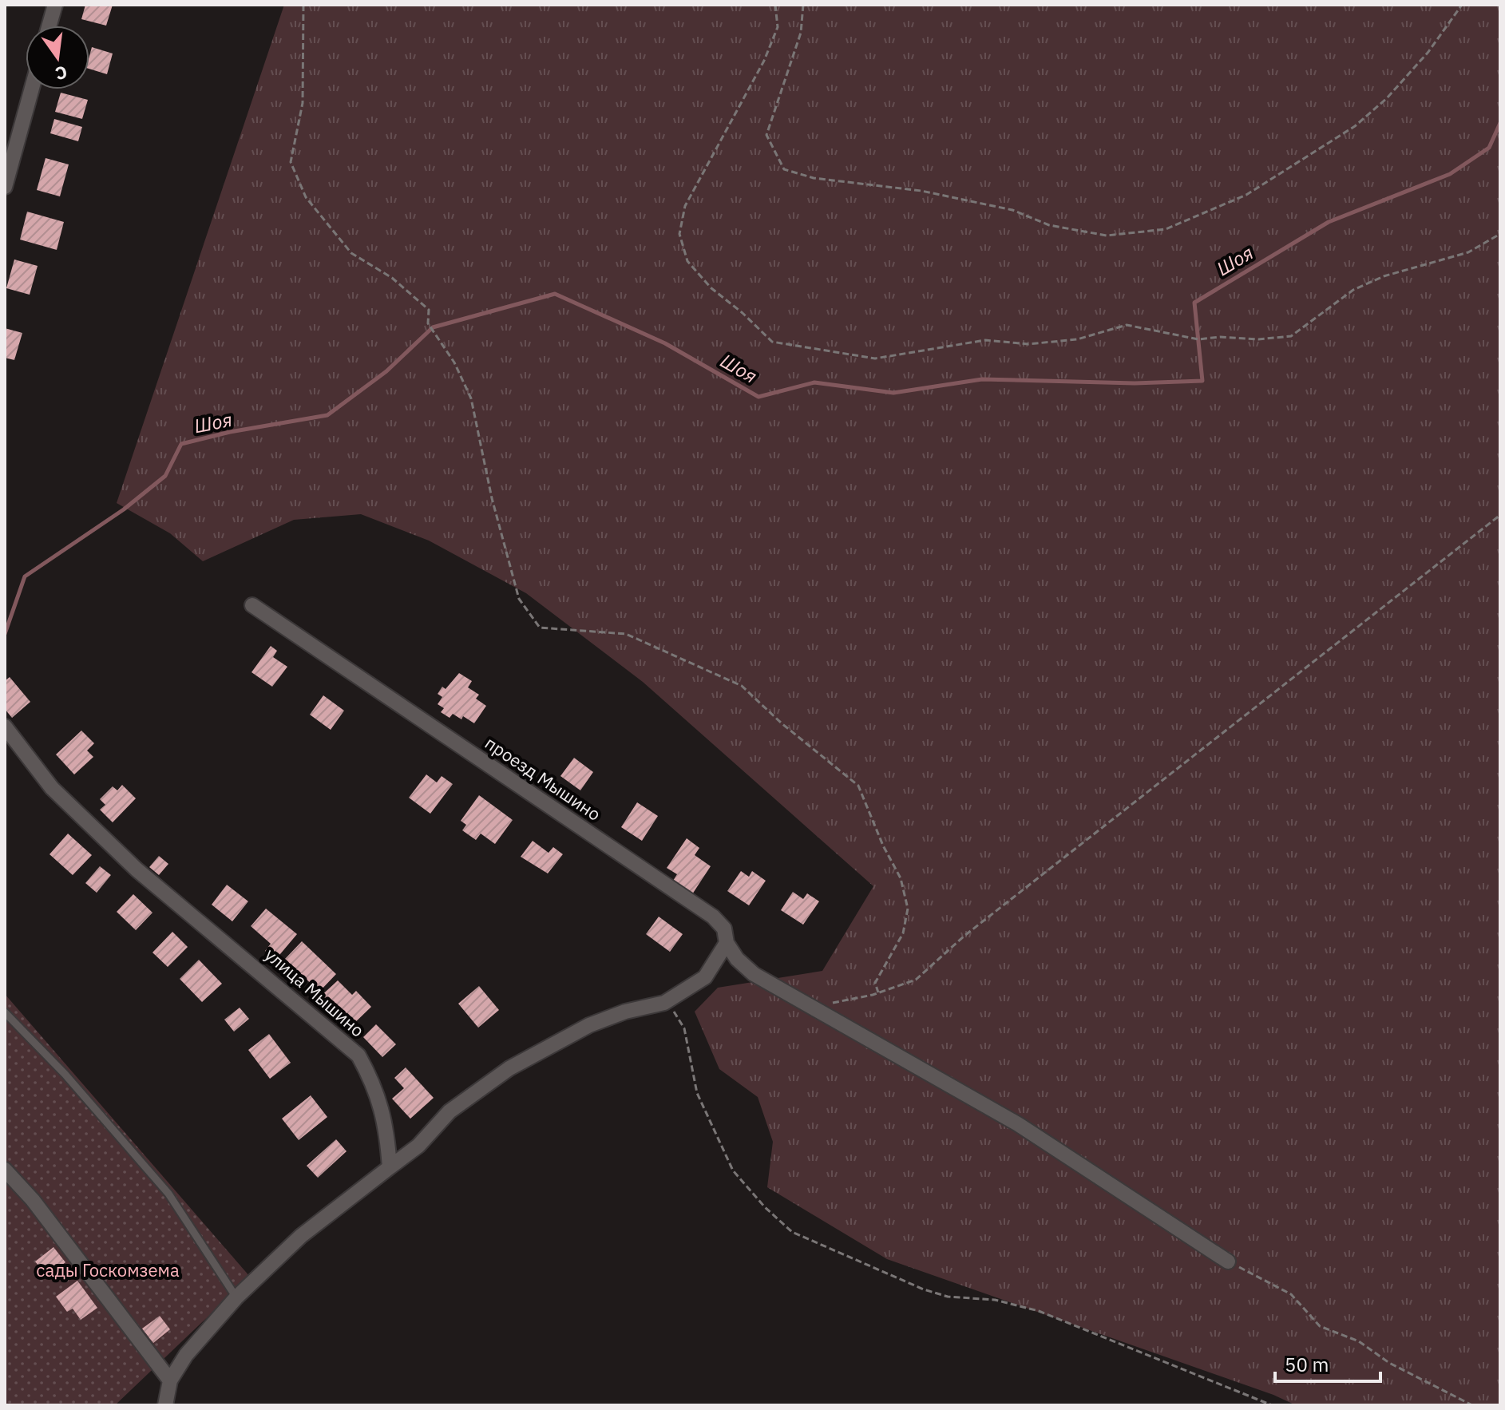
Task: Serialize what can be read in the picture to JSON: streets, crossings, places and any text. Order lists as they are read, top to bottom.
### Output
{
  "streets": {
    "street": ["проезд Мышино", "улица Мышино"]
  },
  "water": ["Шоя"],
  "parks": ["сады Госкомзема"],
  "scale_bar": "50 m",
  "north": "bottom"
}
